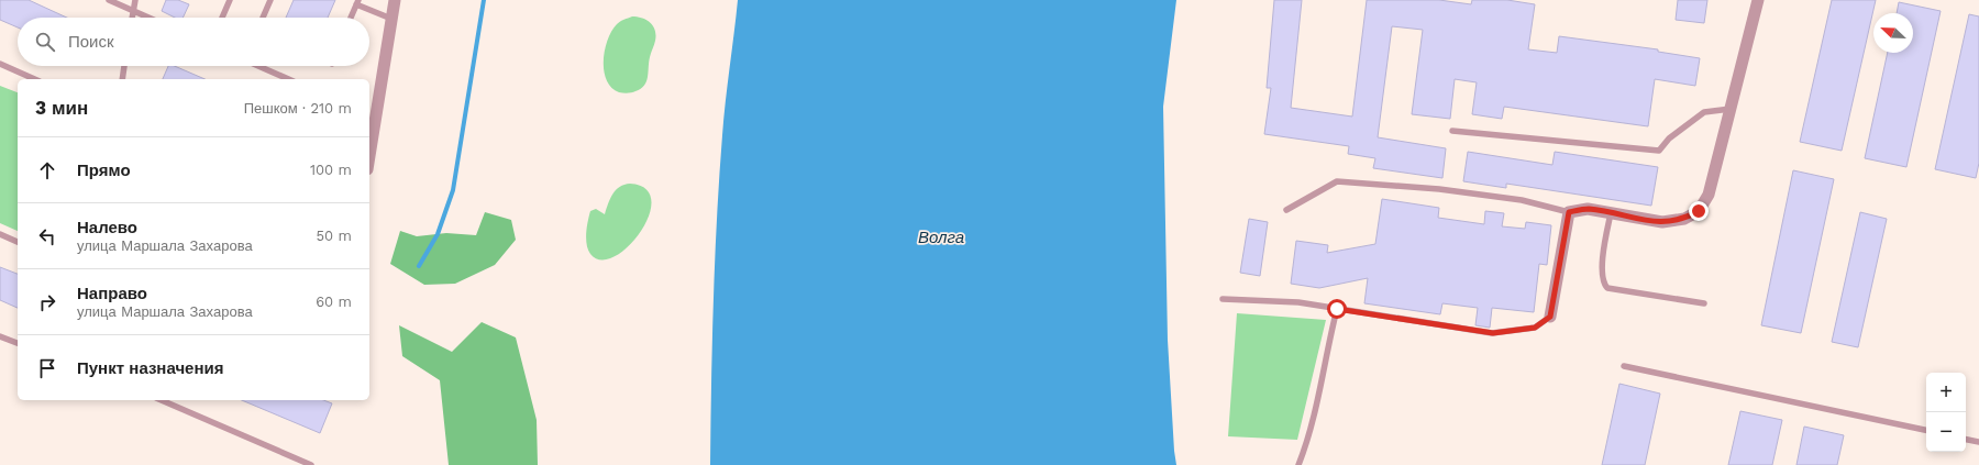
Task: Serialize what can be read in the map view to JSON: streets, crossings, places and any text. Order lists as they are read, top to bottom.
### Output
{
  "water": ["Волга"],
  "north": "top left",
  "page": {
    "search": "Поиск",
    "heading": ["3 мин", "Пешком · 210 m"],
    "list": [
      ["Прямо", "100 m"],
      ["Налево", "улица Маршала Захарова", "50 m"],
      ["Направо", "улица Маршала Захарова", "60 m"],
      "Пункт назначения"
    ],
    "map_buttons": ["+", "−"]
  }
}
